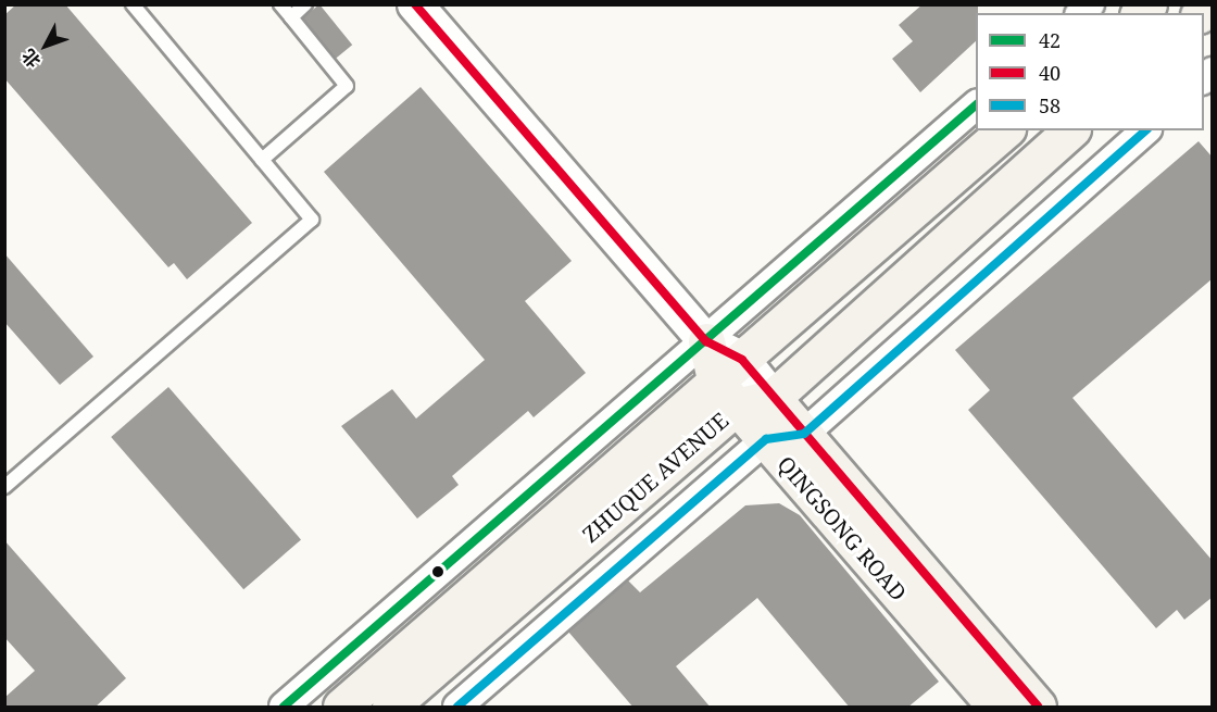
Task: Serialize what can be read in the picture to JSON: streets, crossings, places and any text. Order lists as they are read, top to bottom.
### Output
{
  "streets": {
    "main road": ["ZHUQUE AVENUE", "QINGSONG ROAD"]
  },
  "crossings": [
    ["ZHUQUE AVENUE", "QINGSONG ROAD"]
  ],
  "lines": ["transit line 40", "transit line 42", "transit line 58"],
  "legend": ["42", "40", "58"],
  "north": "bottom left"
}
